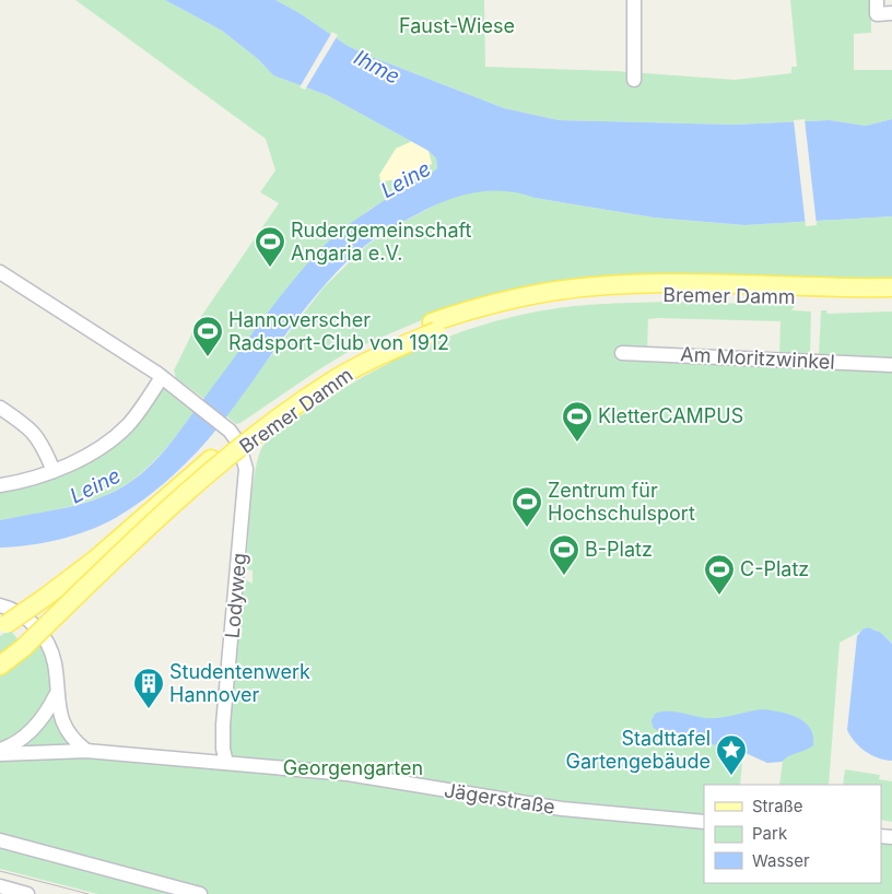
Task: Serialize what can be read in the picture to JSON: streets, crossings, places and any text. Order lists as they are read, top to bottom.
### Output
{
  "streets": {
    "main road": ["Bremer Damm"],
    "street": ["Am Moritzwinkel", "Lodyweg", "Jägerstraße"]
  },
  "crossings": [
    ["Lodyweg", "Jägerstraße"]
  ],
  "water": ["Ihme", "Leine"],
  "parks": ["Faust-Wiese", "Georgengarten"],
  "places": {
    "sports": [
      "Rudergemeinschaft Angaria e.V.",
      "Hannoverscher Radsport-Club von 1912",
      "KletterCAMPUS",
      "Zentrum für Hochschulsport",
      "B-Platz",
      "C-Platz"
    ],
    "building": ["Studentenwerk Hannover"],
    "place": ["Stadttafel Gartengebäude"]
  },
  "legend": ["Straße", "Park", "Wasser"]
}
